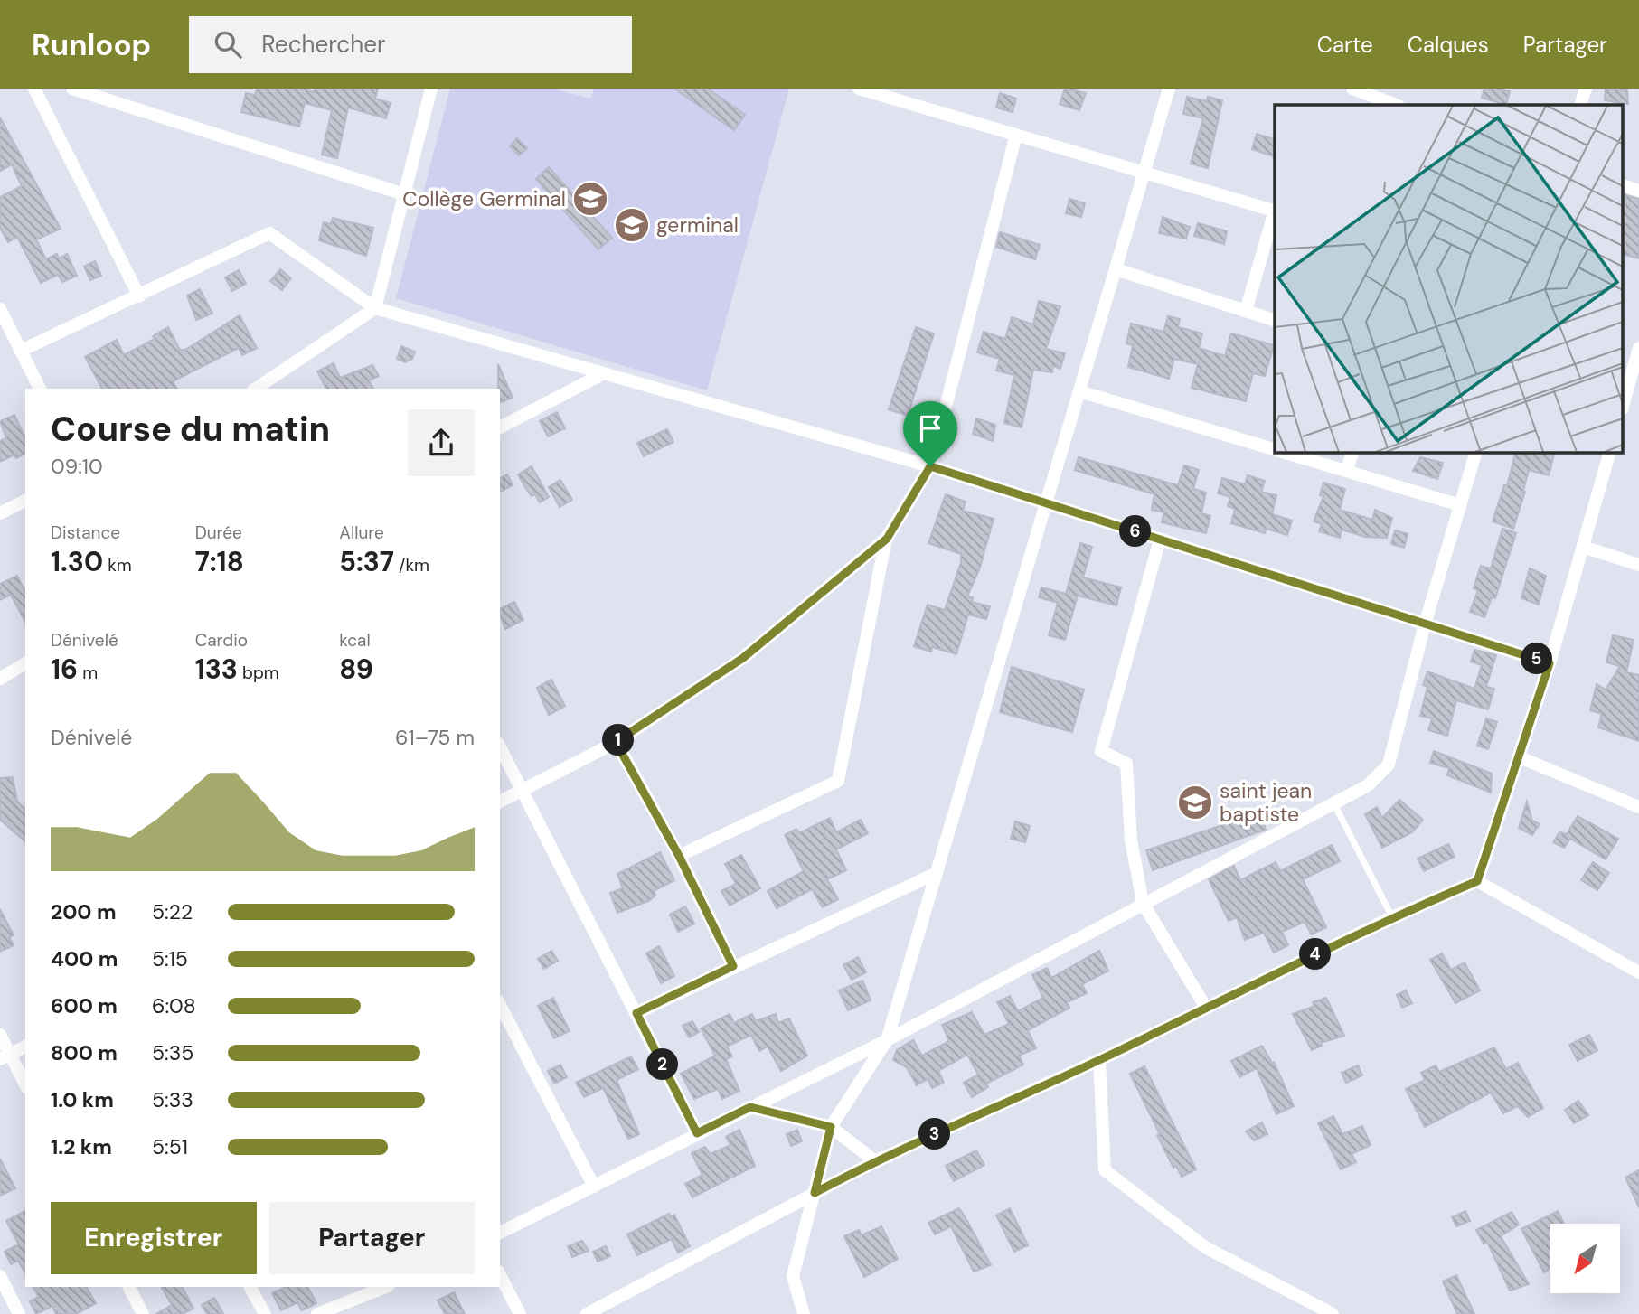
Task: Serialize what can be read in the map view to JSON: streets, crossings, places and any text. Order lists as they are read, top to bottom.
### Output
{
  "places": {
    "school or university": ["Collège Germinal", "germinal", "saint jean baptiste"]
  },
  "north": "bottom left",
  "page": {
    "header": "Runloop",
    "search": "Rechercher",
    "nav": ["Carte", "Calques", "Partager"],
    "heading": ["Course du matin", "09:10"],
    "stats": [
      ["Distance", "1.30 km"],
      ["Durée", "7:18"],
      ["Allure", "5:37 /km"],
      ["Dénivelé", "16 m"],
      ["Cardio", "133 bpm"],
      ["kcal", "89"]
    ],
    "pins": [
      "6",
      "5",
      "1",
      "4",
      "2",
      "3"
    ],
    "chart": ["Dénivelé", "61–75 m"],
    "list": [
      {
        "name": "200 m",
        "note": "5:22"
      },
      {
        "name": "400 m",
        "note": "5:15"
      },
      {
        "name": "600 m",
        "note": "6:08"
      },
      {
        "name": "800 m",
        "note": "5:35"
      },
      {
        "name": "1.0 km",
        "note": "5:33"
      },
      {
        "name": "1.2 km",
        "note": "5:51"
      }
    ],
    "buttons": ["Enregistrer", "Partager"]
  }
}
